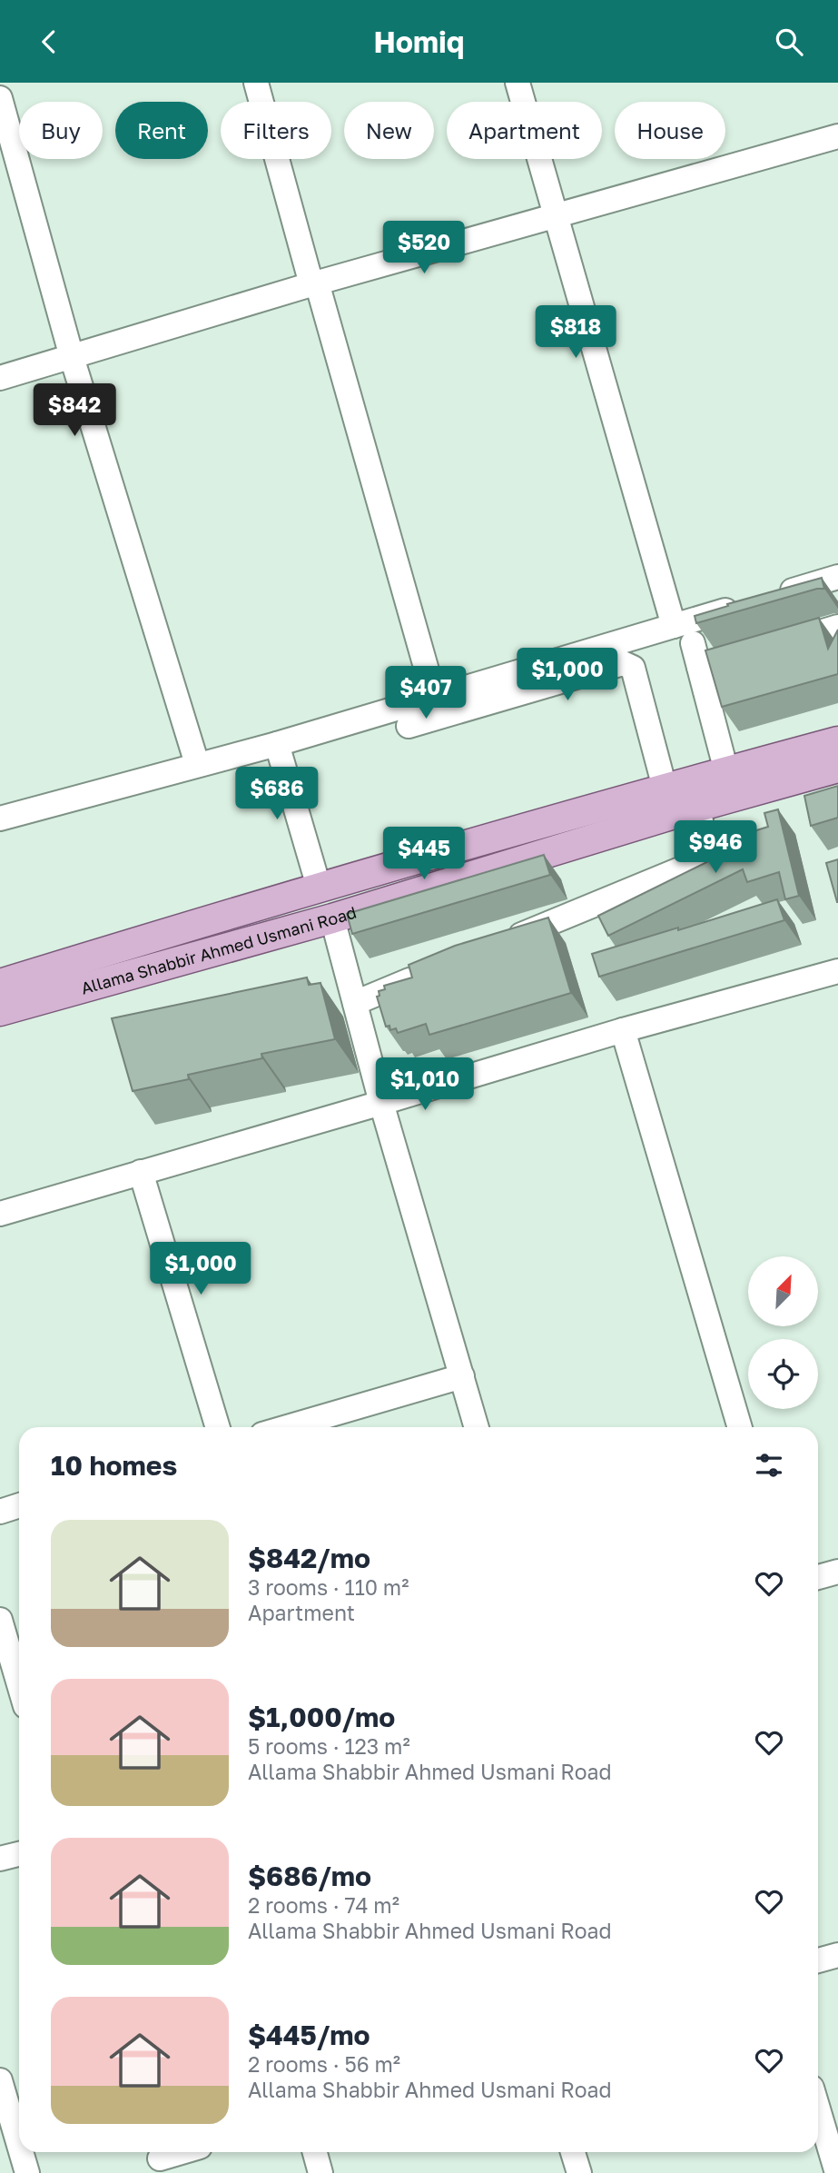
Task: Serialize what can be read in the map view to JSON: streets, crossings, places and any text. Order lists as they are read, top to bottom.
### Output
{
  "streets": {
    "main road": ["Allama Shabbir Ahmed Usmani Road"]
  },
  "north": "top right",
  "page": {
    "header": "Homiq",
    "chip": [
      "Buy",
      "Rent",
      "Filters",
      "New",
      "Apartment",
      "House"
    ],
    "price": [
      "$520",
      "$818",
      "$842",
      "$1,000",
      "$407",
      "$686",
      "$946",
      "$445",
      "$1,010",
      "$1,000"
    ],
    "heading": "10 homes",
    "list": [
      {
        "name": "$842/mo",
        "note": "3 rooms · 110 m² · Apartment"
      },
      {
        "name": "$1,000/mo",
        "note": "5 rooms · 123 m² · Allama Shabbir Ahmed Usmani Road"
      },
      {
        "name": "$686/mo",
        "note": "2 rooms · 74 m² · Allama Shabbir Ahmed Usmani Road"
      },
      {
        "name": "$445/mo",
        "note": "2 rooms · 56 m² · Allama Shabbir Ahmed Usmani Road"
      }
    ]
  }
}
